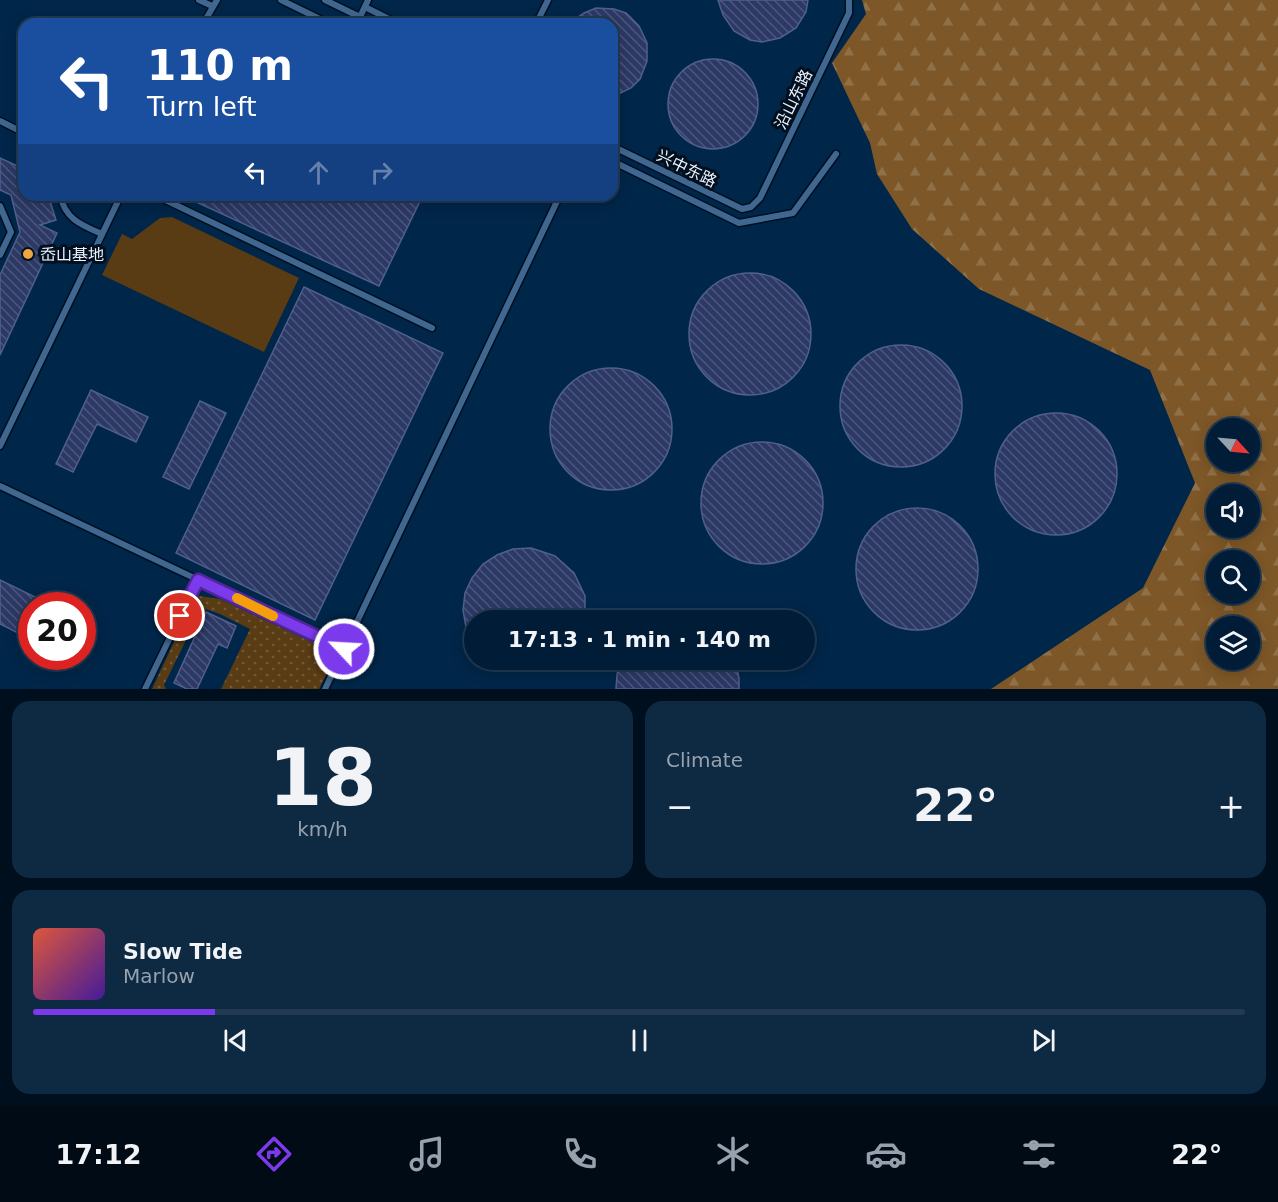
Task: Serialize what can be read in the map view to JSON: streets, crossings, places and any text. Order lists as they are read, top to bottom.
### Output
{
  "streets": {
    "lane": ["沿山东路", "兴中东路"]
  },
  "crossings": [
    ["沿山东路", "兴中东路"]
  ],
  "places": ["岙山基地"],
  "north": "bottom right",
  "page": {
    "turn": ["110 m", "Turn left"],
    "limit": "20",
    "trip": "17:13 · 1 min · 140 m",
    "tile": [
      ["18", "km/h"],
      "Climate"
    ],
    "heat": ["−", "22°", "+"],
    "song": ["Slow Tide", "Marlow"],
    "tabs": ["17:12", "22°"]
  }
}
